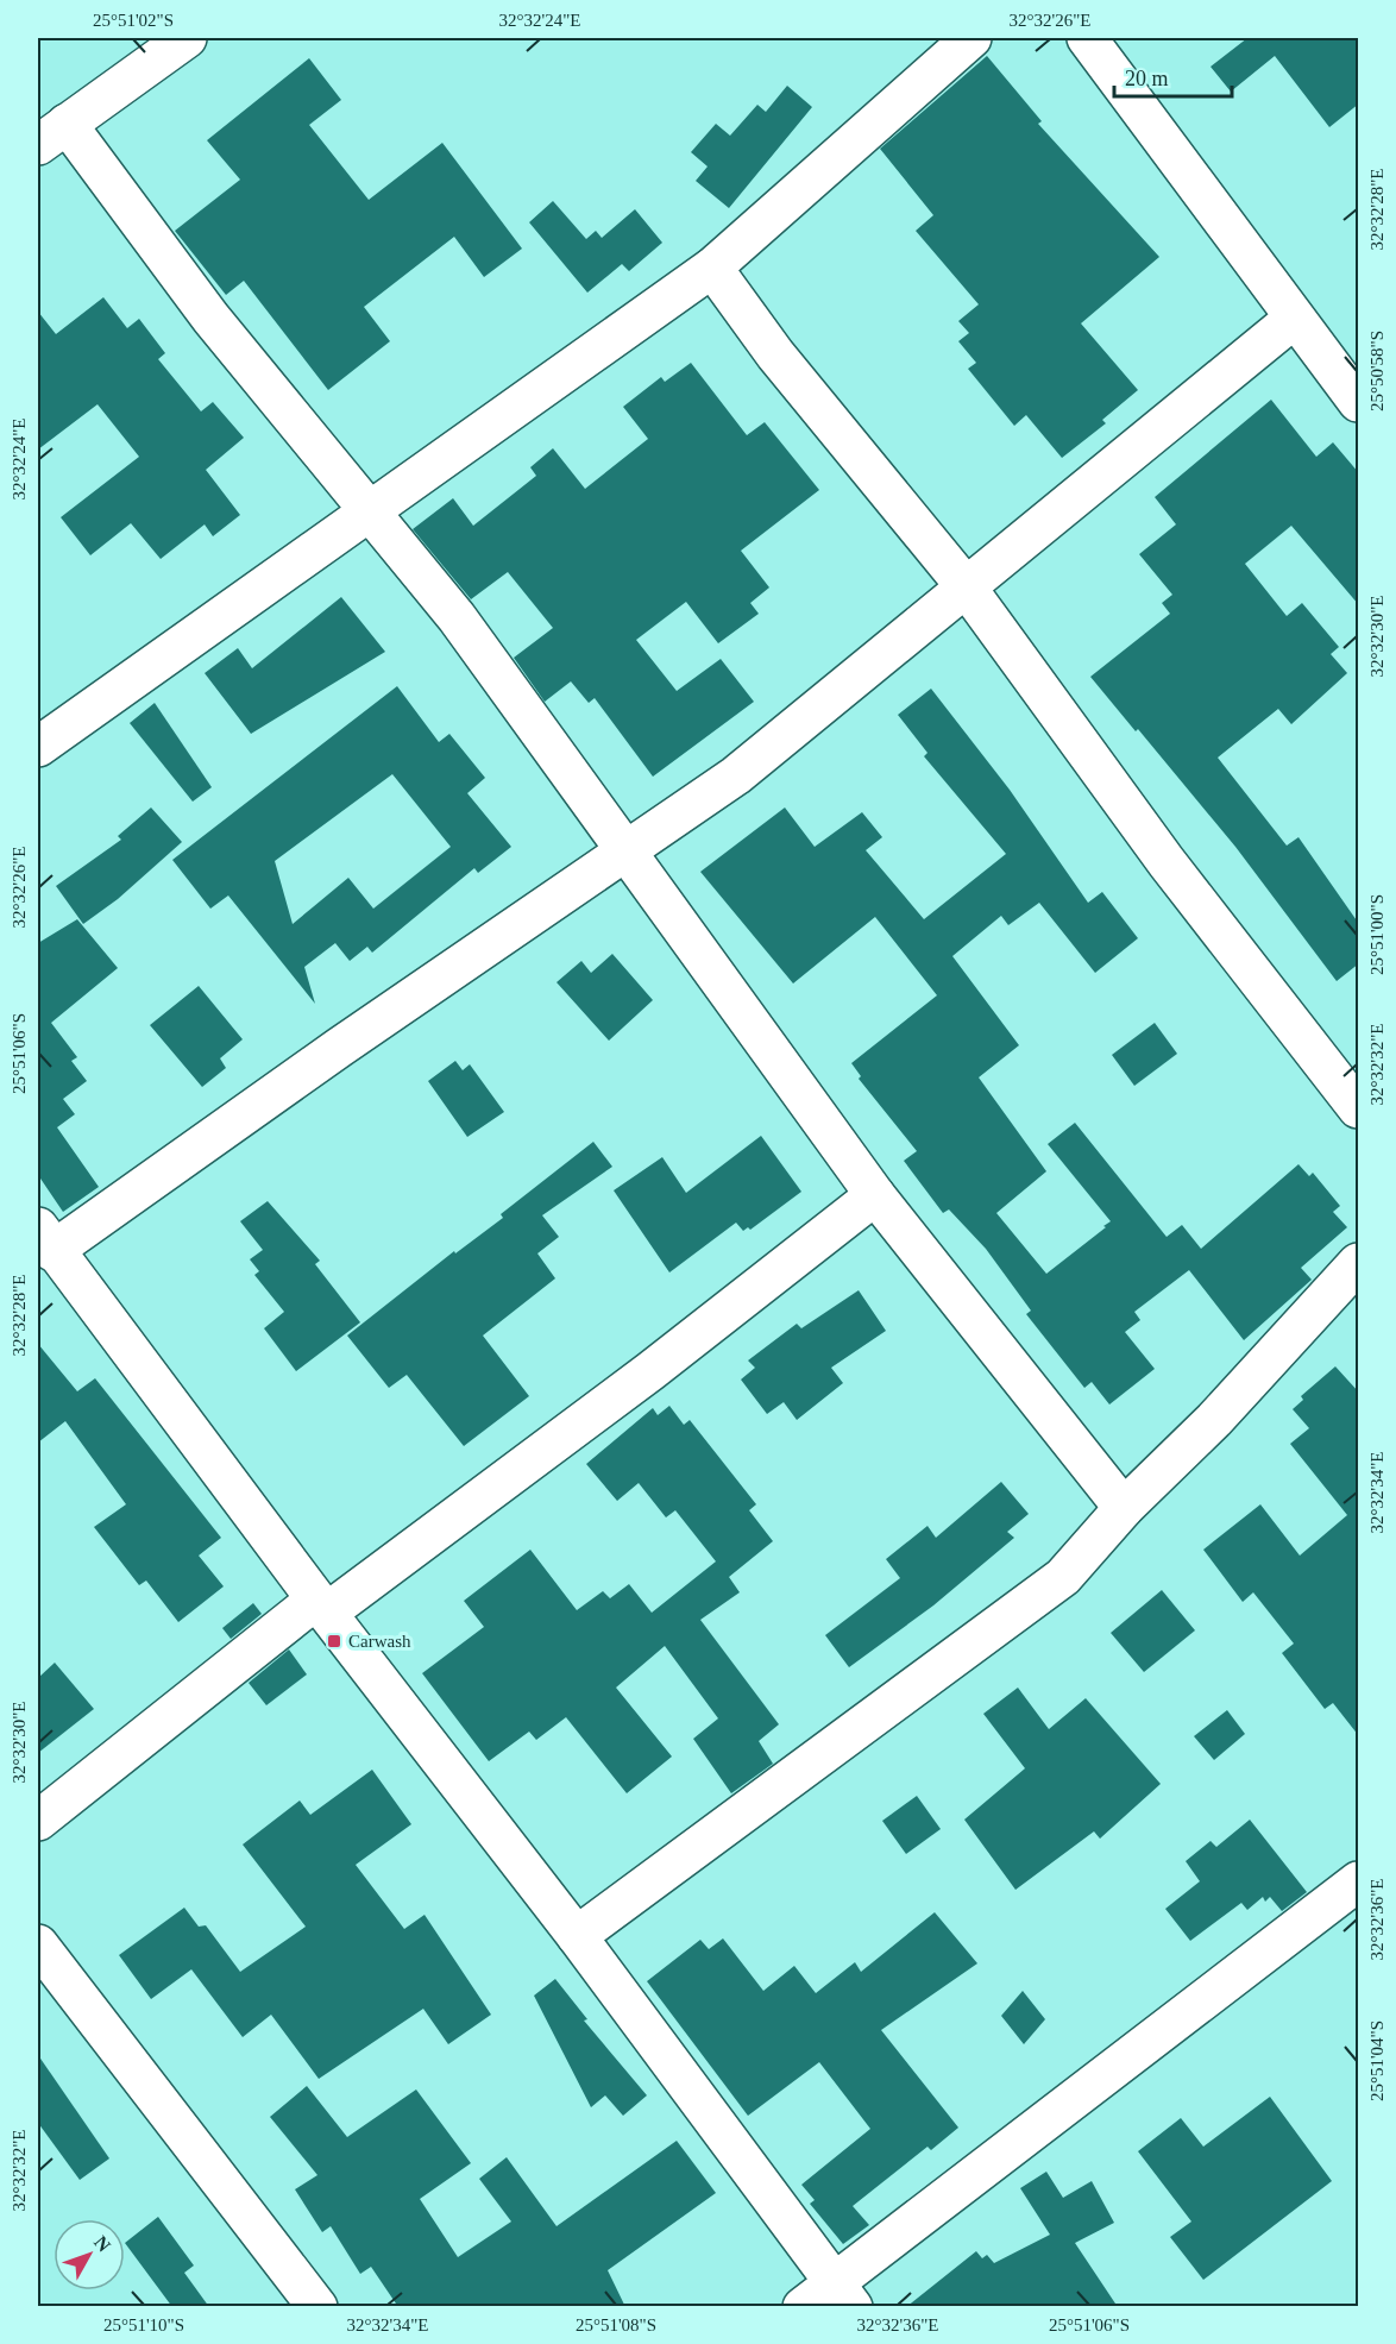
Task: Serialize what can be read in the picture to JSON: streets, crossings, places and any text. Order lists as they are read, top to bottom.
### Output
{
  "places": {
    "transit": ["Carwash"]
  },
  "scale_bar": "20 m",
  "north": "top right",
  "coordinates": [
    "25°51'02\"S",
    "32°32'24\"E",
    "32°32'26\"E",
    "32°32'28\"E",
    "25°50'58\"S",
    "32°32'30\"E",
    "25°51'00\"S",
    "25°51'06\"S",
    "32°32'32\"E",
    "32°32'34\"E",
    "32°32'36\"E",
    "25°51'04\"S",
    "25°51'10\"S",
    "25°51'08\"S"
  ]
}
